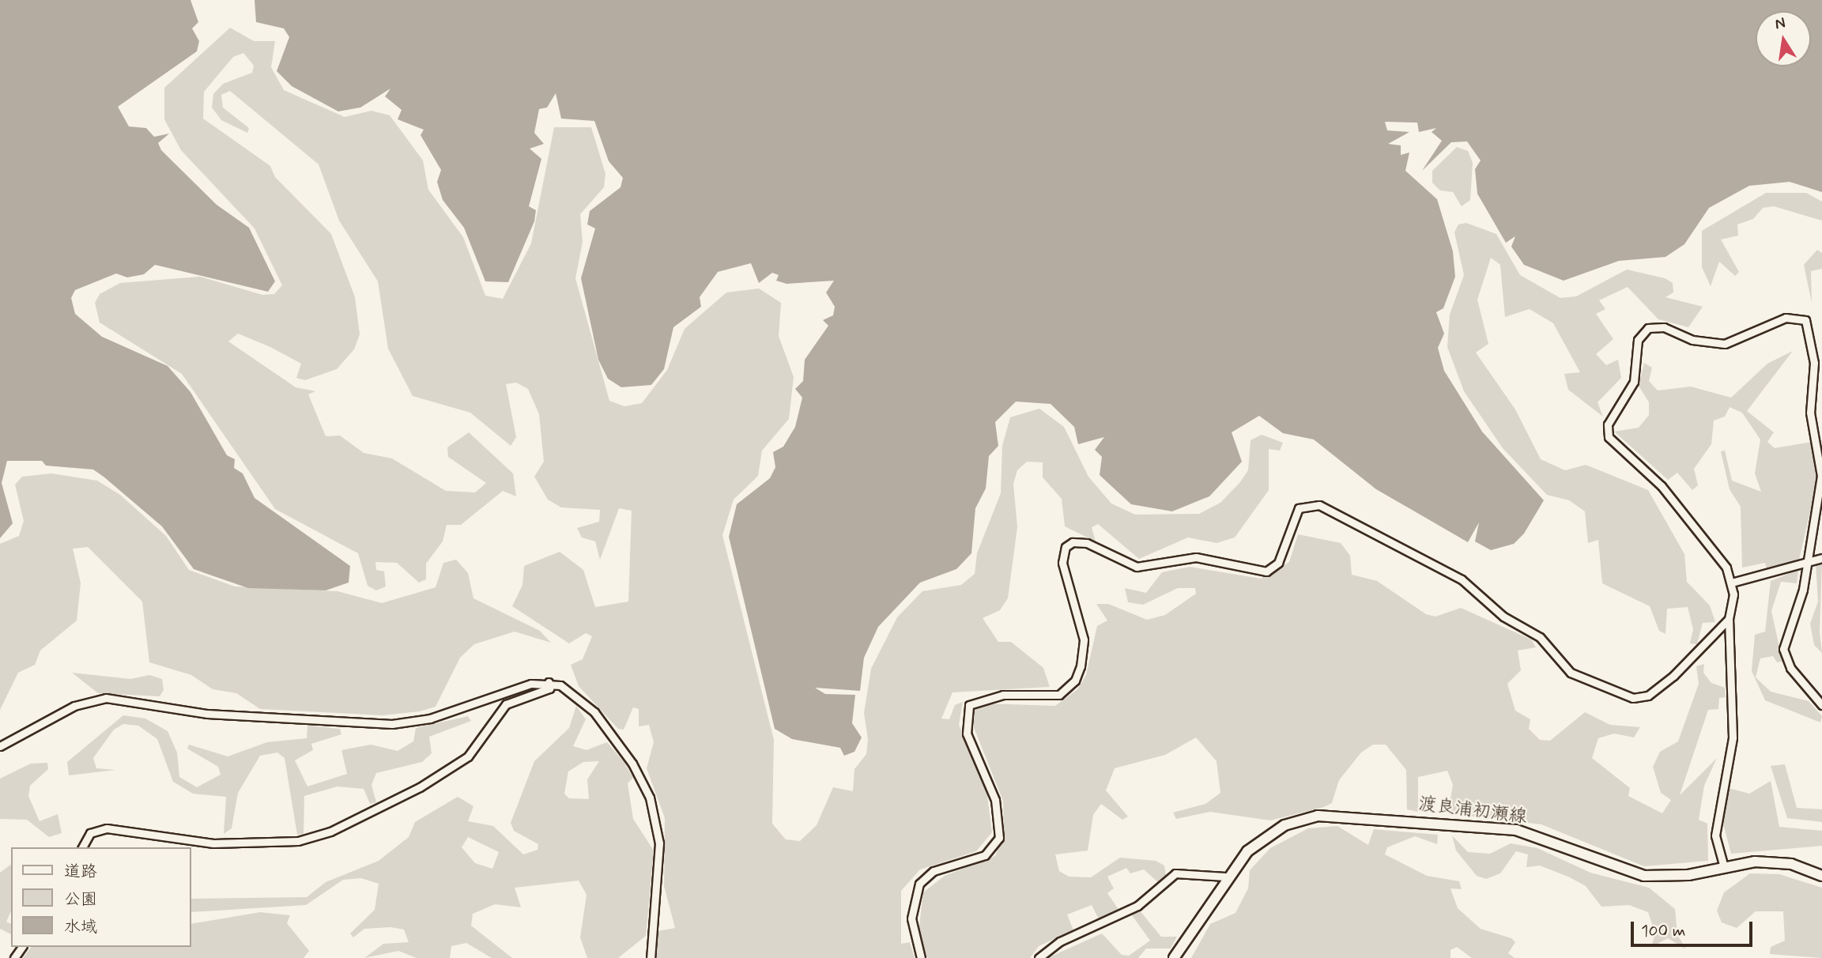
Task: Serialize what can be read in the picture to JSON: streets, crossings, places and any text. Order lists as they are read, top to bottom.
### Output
{
  "streets": {
    "main road": ["渡良浦初瀬線"]
  },
  "legend": ["道路", "公園", "水域"],
  "scale_bar": "100 m",
  "north": "top"
}
